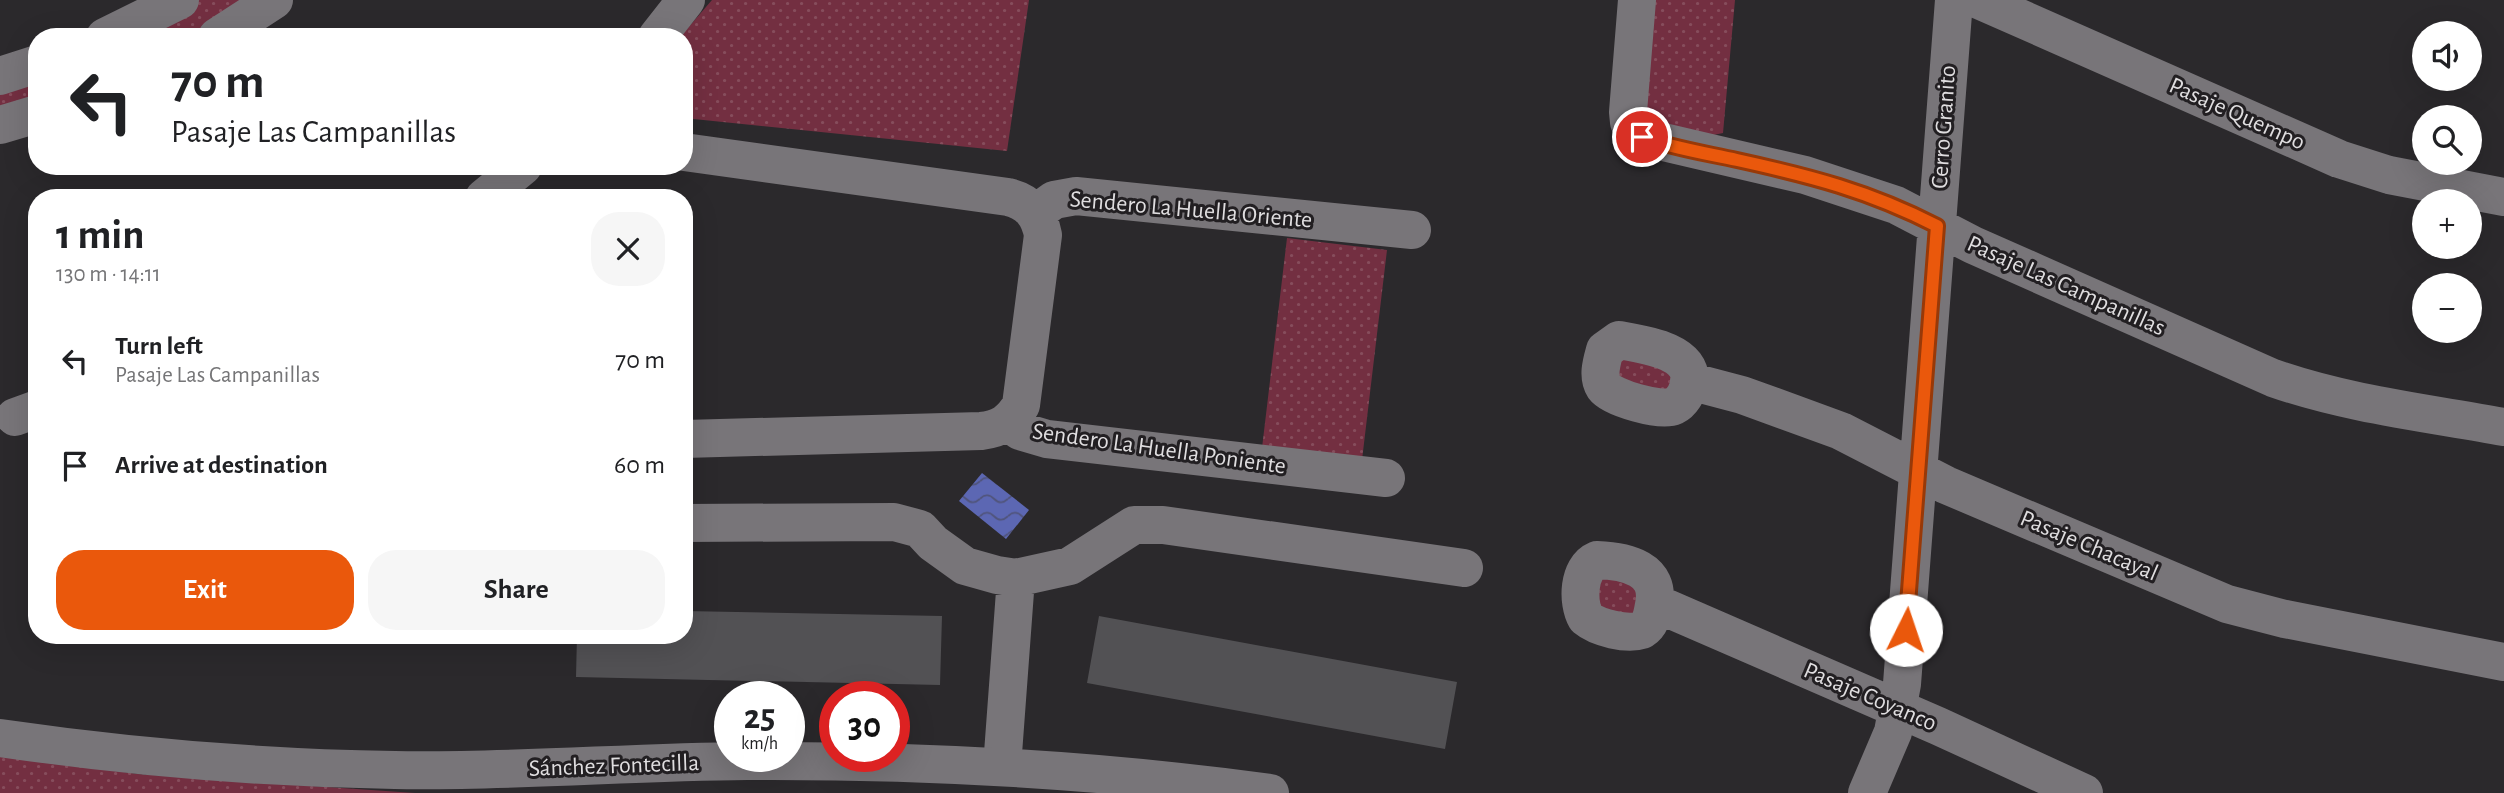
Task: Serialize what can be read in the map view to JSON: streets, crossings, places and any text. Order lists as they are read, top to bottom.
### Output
{
  "streets": {
    "street": [
      "Pasaje Quempo",
      "Cerro Granito",
      "Sendero La Huella Oriente",
      "Pasaje Las Campanillas",
      "Sendero La Huella Poniente",
      "Pasaje Chacayal",
      "Pasaje Coyanco",
      "Sánchez Fontecilla"
    ]
  },
  "crossings": [
    ["Cerro Granito", "Pasaje Las Campanillas"],
    ["Cerro Granito", "Pasaje Chacayal"],
    ["Cerro Granito", "Pasaje Coyanco"]
  ],
  "page": {
    "map_buttons": ["+", "−"],
    "turn": ["70 m", "Pasaje Las Campanillas"],
    "heading": ["1 min", "130 m · 14:11"],
    "list": [
      {
        "name": "Turn left",
        "note": "Pasaje Las Campanillas",
        "value": "70 m"
      },
      {
        "name": "Arrive at destination",
        "value": "60 m"
      }
    ],
    "buttons": ["Exit", "Share"],
    "speed": "25 km/h",
    "limit": "30"
  }
}
